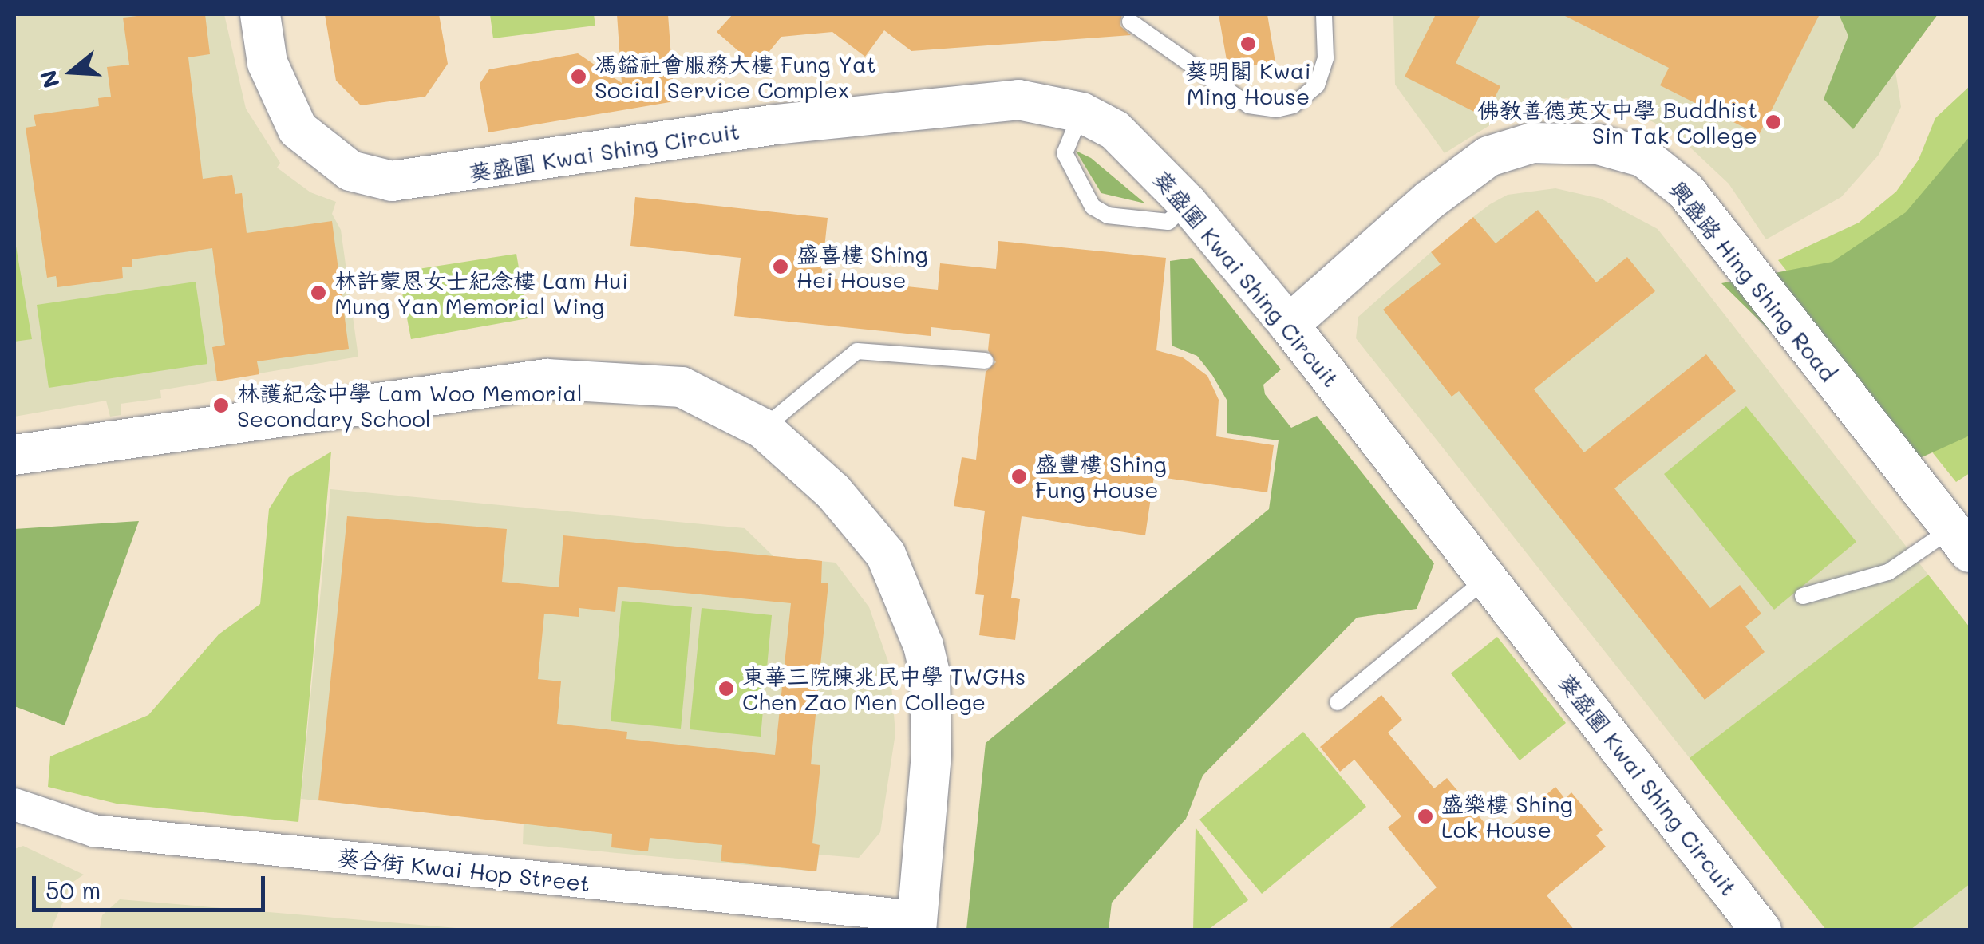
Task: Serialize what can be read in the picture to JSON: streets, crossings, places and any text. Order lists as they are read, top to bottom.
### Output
{
  "streets": {
    "street": ["葵盛圍 Kwai Shing Circuit", "興盛路 Hing Shing Road", "葵合街 Kwai Hop Street"]
  },
  "crossings": [
    ["葵盛圍 Kwai Shing Circuit", "興盛路 Hing Shing Road"]
  ],
  "places": [
    "葵明閣 Kwai Ming House",
    "馮鎰社會服務大樓 Fung Yat Social Service Complex",
    "佛教善德英文中學 Buddhist Sin Tak College",
    "盛喜樓 Shing Hei House",
    "林許蒙恩女士紀念樓 Lam Hui Mung Yan Memorial Wing",
    "林護紀念中學 Lam Woo Memorial Secondary School",
    "盛豐樓 Shing Fung House",
    "東華三院陳兆民中學 TWGHs Chen Zao Men College",
    "盛樂樓 Shing Lok House"
  ],
  "scale_bar": "50 m",
  "north": "left"
}
